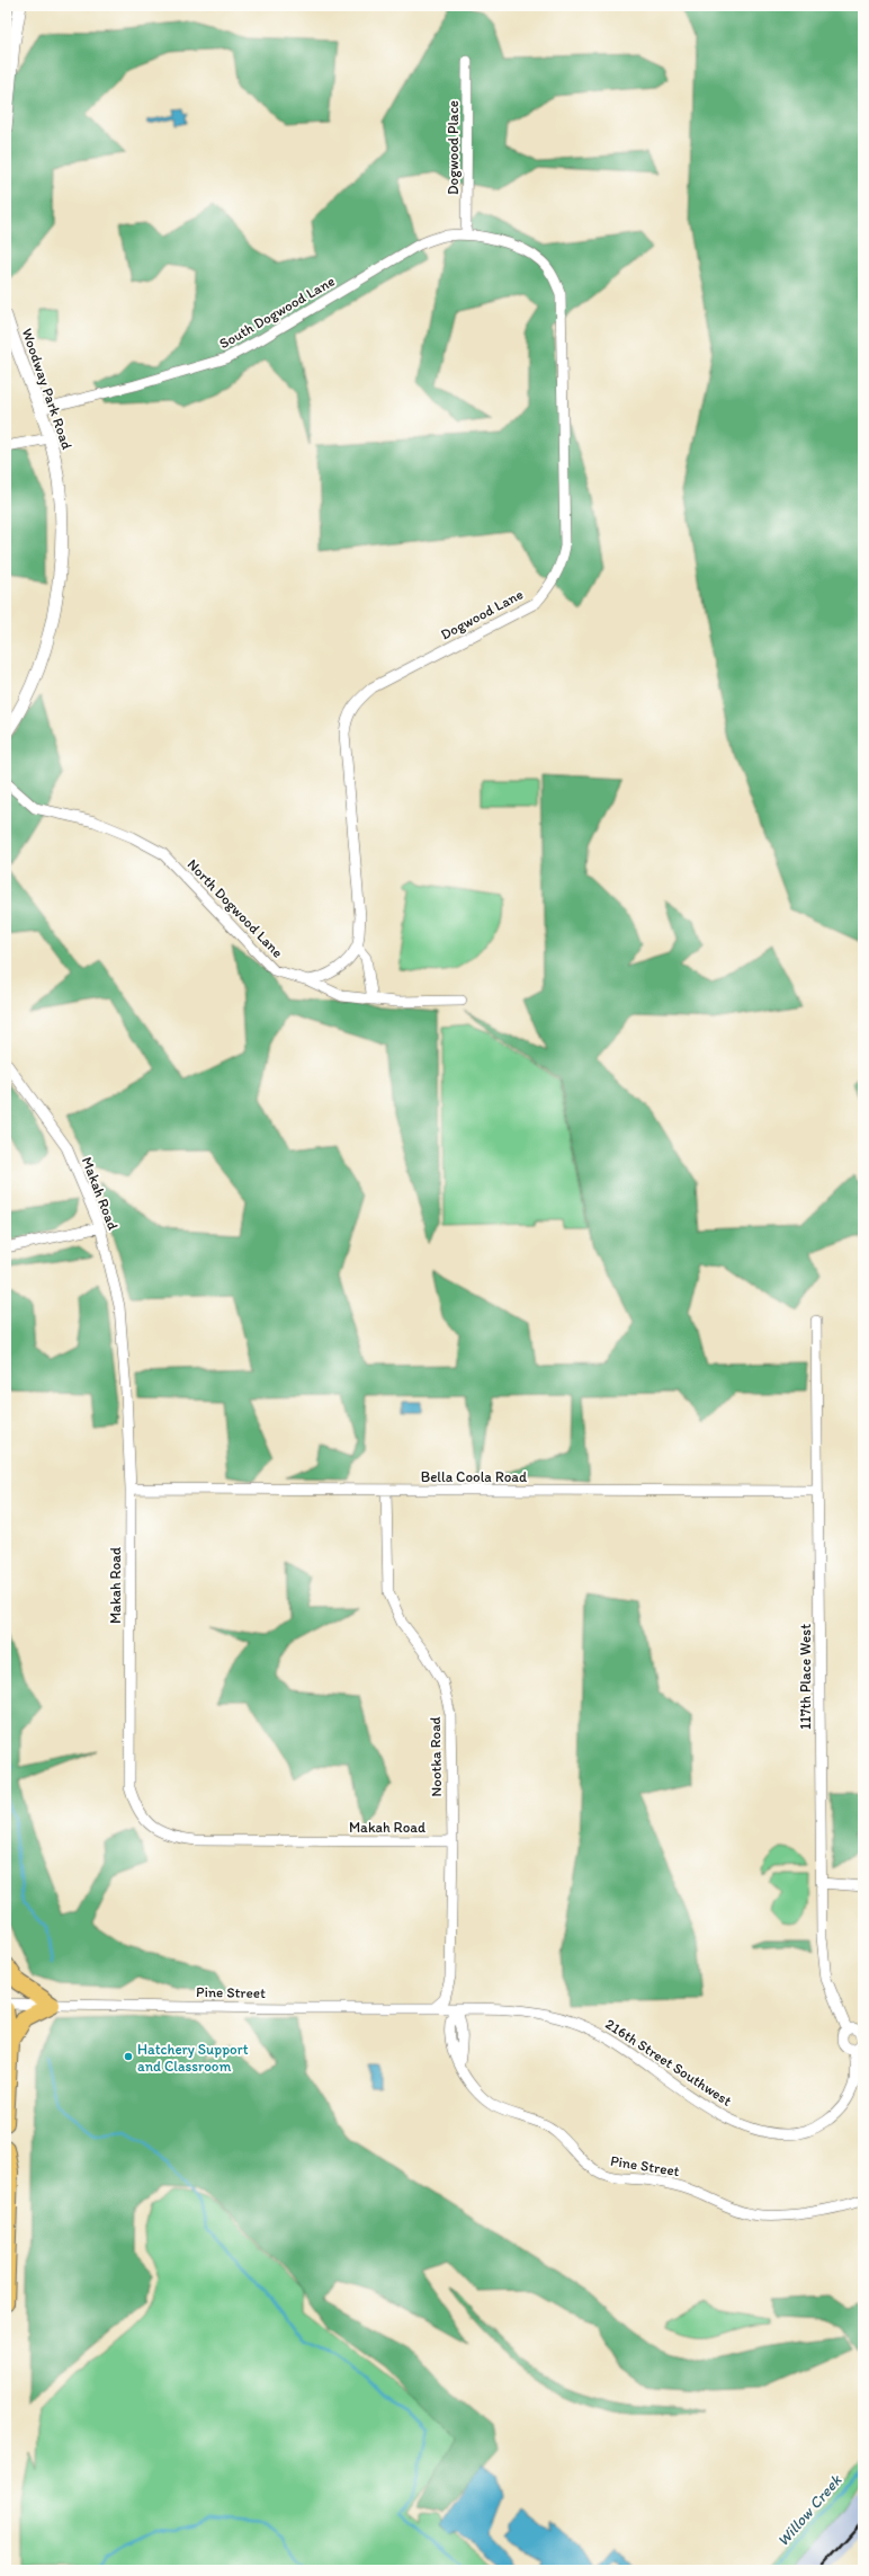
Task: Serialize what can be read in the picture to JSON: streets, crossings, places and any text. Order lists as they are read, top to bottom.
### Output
{
  "streets": {
    "street": [
      "Dogwood Place",
      "South Dogwood Lane",
      "Woodway Park Road",
      "Dogwood Lane",
      "North Dogwood Lane",
      "Makah Road",
      "Bella Coola Road",
      "117th Place West",
      "Nootka Road",
      "Pine Street",
      "216th Street Southwest"
    ]
  },
  "crossings": [
    ["Dogwood Place", "South Dogwood Lane"],
    ["Dogwood Place", "Dogwood Lane"],
    ["South Dogwood Lane", "Woodway Park Road"],
    ["South Dogwood Lane", "Dogwood Lane"],
    ["Makah Road", "Bella Coola Road"],
    ["Makah Road", "Nootka Road"],
    ["Bella Coola Road", "117th Place West"],
    ["Bella Coola Road", "Nootka Road"],
    ["117th Place West", "216th Street Southwest"],
    ["Nootka Road", "Pine Street"],
    ["Pine Street", "216th Street Southwest"]
  ],
  "water": ["Willow Creek"],
  "places": ["Hatchery Support and Classroom"]
}
